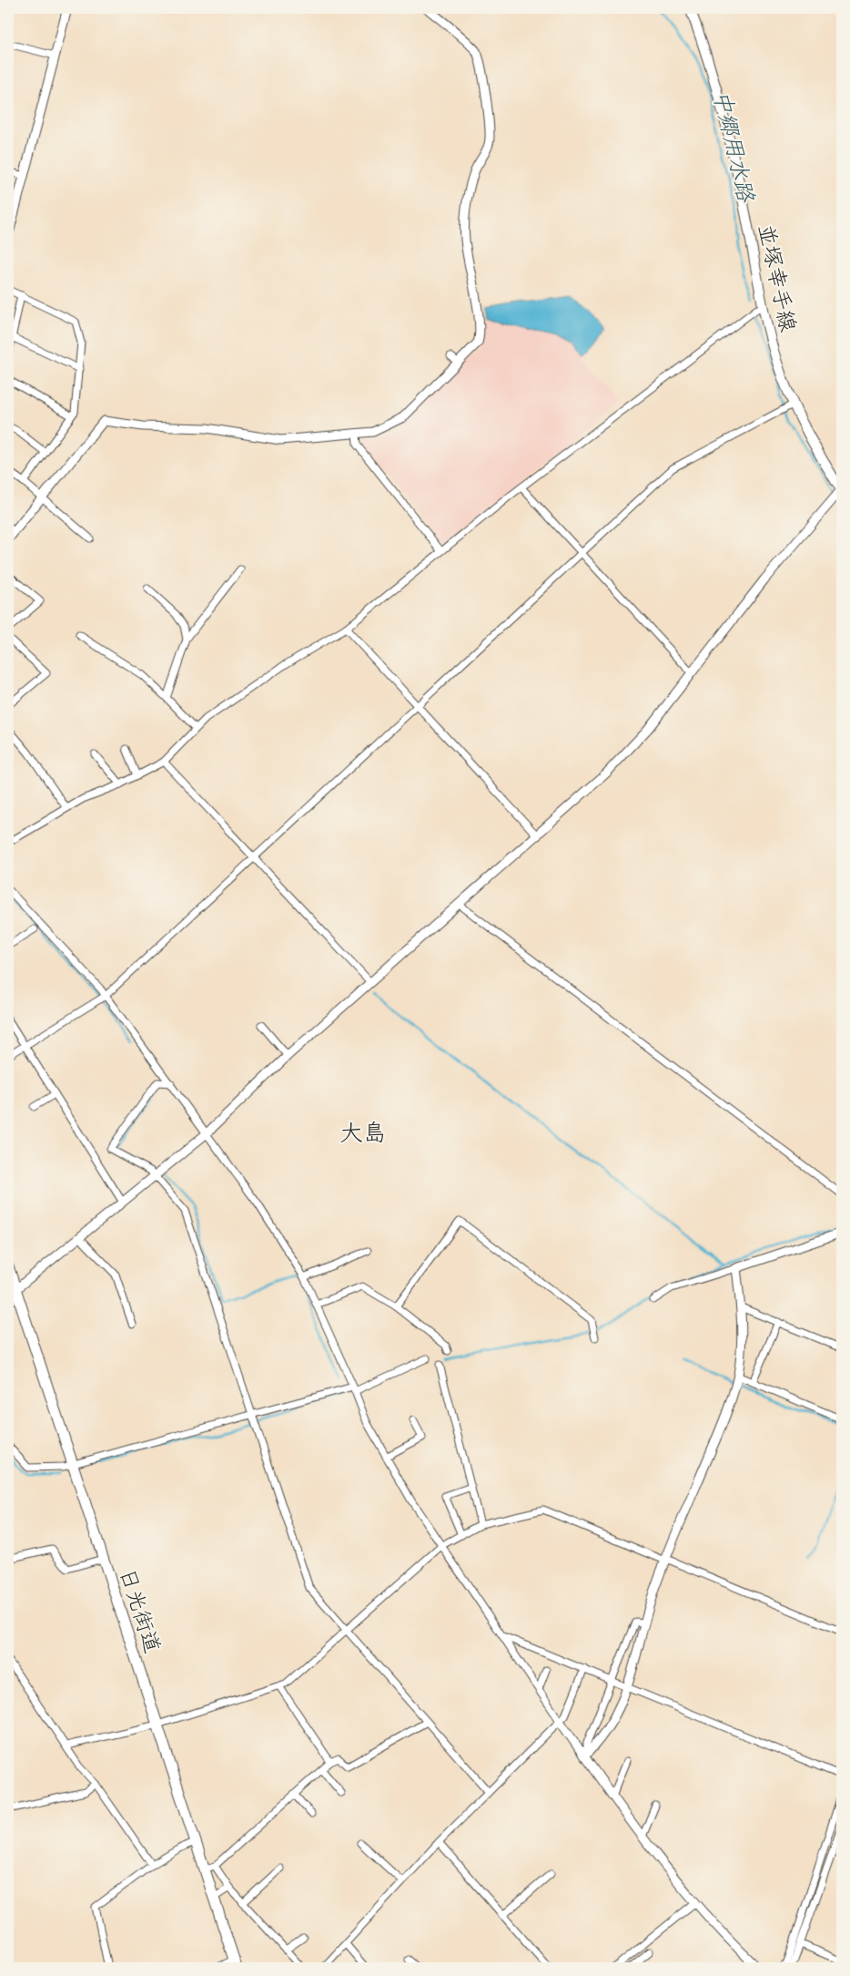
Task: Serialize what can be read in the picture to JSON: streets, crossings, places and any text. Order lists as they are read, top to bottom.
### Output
{
  "streets": {
    "highway": ["日光街道"],
    "main road": ["並塚幸手線"]
  },
  "districts": ["大島"],
  "water": ["中郷用水路"]
}
